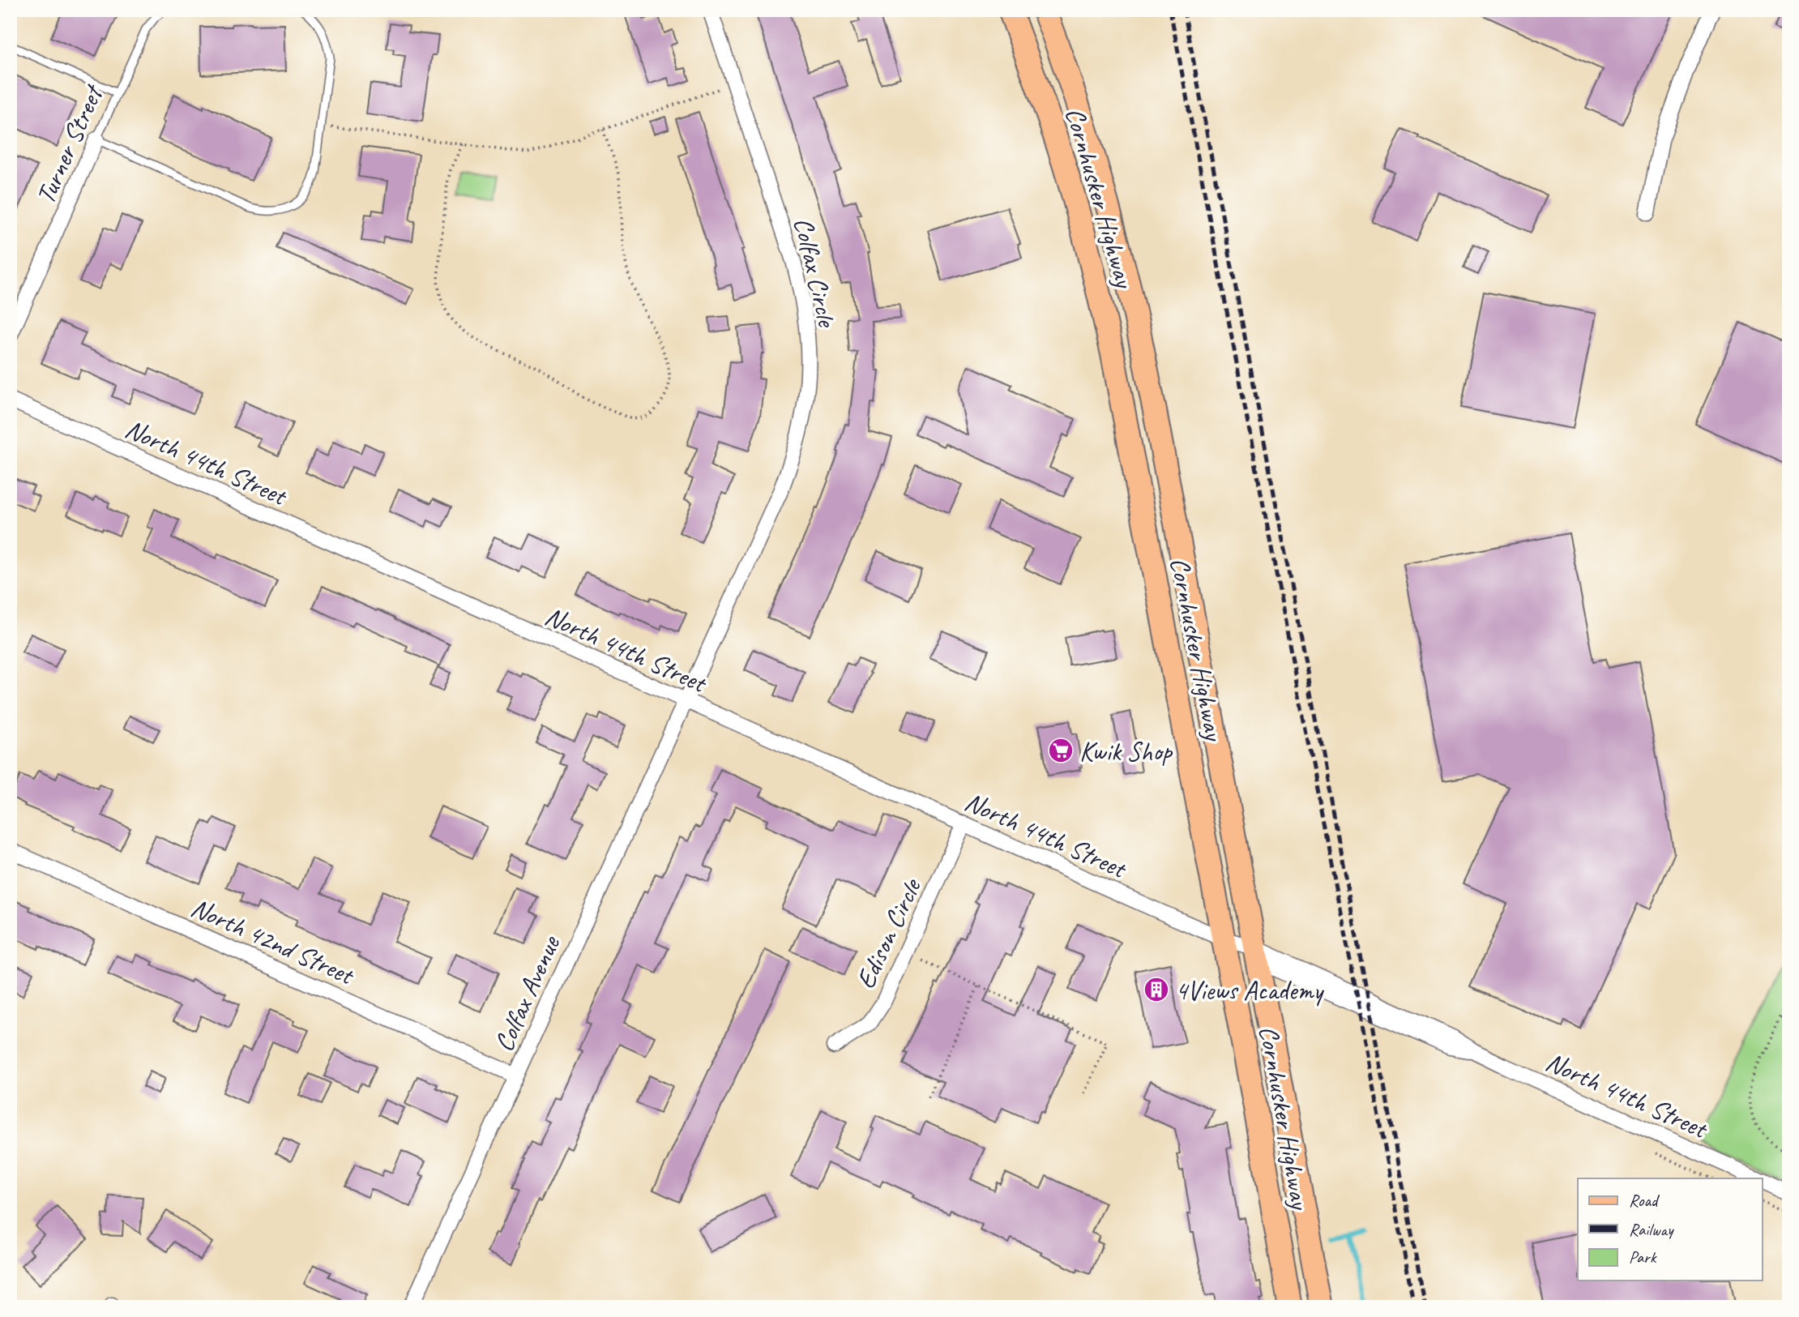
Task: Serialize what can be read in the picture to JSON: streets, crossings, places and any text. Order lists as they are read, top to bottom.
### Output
{
  "streets": {
    "main road": ["Cornhusker Highway"],
    "street": [
      "Turner Street",
      "Colfax Circle",
      "North 44th Street",
      "Edison Circle",
      "North 42nd Street",
      "Colfax Avenue"
    ]
  },
  "crossings": [
    ["Cornhusker Highway", "North 44th Street"],
    ["Colfax Circle", "North 44th Street"],
    ["Colfax Circle", "Colfax Avenue"],
    ["North 44th Street", "Edison Circle"],
    ["North 44th Street", "Colfax Avenue"],
    ["North 42nd Street", "Colfax Avenue"]
  ],
  "places": {
    "supermarket": ["Kwik Shop"],
    "building": ["4Views Academy"]
  },
  "legend": ["Road", "Railway", "Park"]
}
